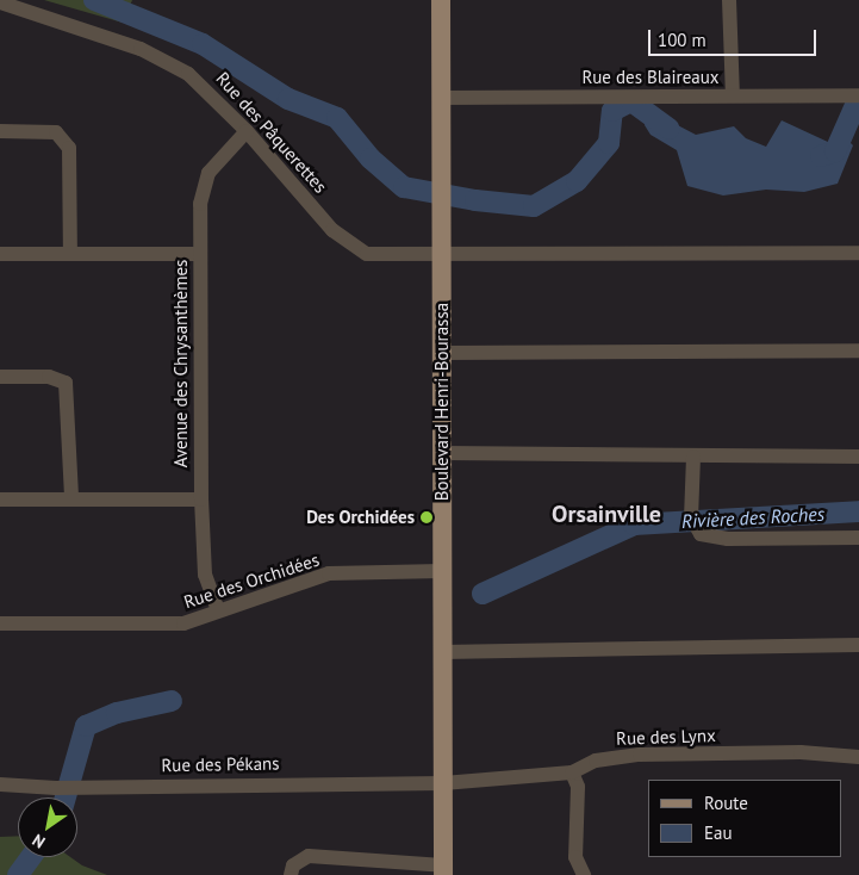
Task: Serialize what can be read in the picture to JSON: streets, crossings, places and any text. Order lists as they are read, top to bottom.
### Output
{
  "streets": {
    "main road": ["Boulevard Henri-Bourassa"],
    "street": [
      "Rue des Blaireaux",
      "Rue des Pâquerettes",
      "Avenue des Chrysanthèmes",
      "Rue des Orchidées",
      "Rue des Lynx",
      "Rue des Pékans"
    ]
  },
  "crossings": [
    ["Rue des Blaireaux", "Boulevard Henri-Bourassa"],
    ["Rue des Pâquerettes", "Avenue des Chrysanthèmes"],
    ["Rue des Pâquerettes", "Boulevard Henri-Bourassa"],
    ["Avenue des Chrysanthèmes", "Rue des Orchidées"],
    ["Boulevard Henri-Bourassa", "Rue des Orchidées"],
    ["Boulevard Henri-Bourassa", "Rue des Lynx"],
    ["Boulevard Henri-Bourassa", "Rue des Pékans"],
    ["Rue des Lynx", "Rue des Pékans"]
  ],
  "districts": ["Orsainville"],
  "water": ["Rivière des Roches"],
  "places": ["Des Orchidées"],
  "legend": ["Route", "Eau"],
  "scale_bar": "100 m",
  "north": "bottom left"
}
